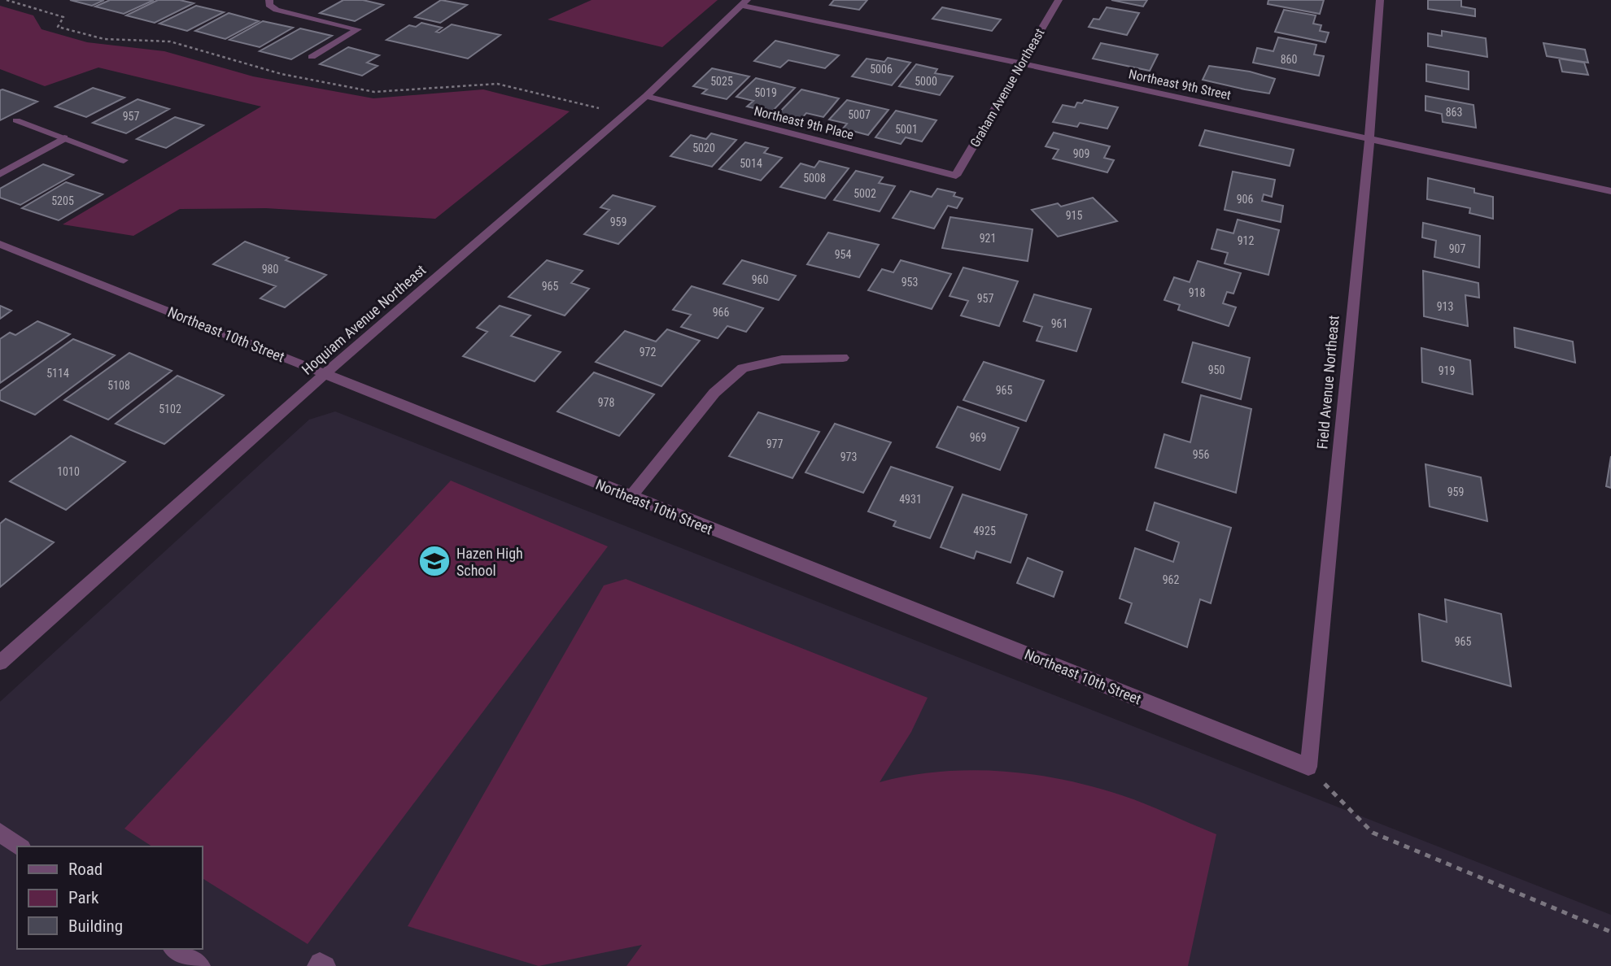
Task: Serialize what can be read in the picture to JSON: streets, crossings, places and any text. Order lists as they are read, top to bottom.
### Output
{
  "streets": {
    "street": [
      "Northeast 9th Street",
      "Graham Avenue Northeast",
      "Northeast 9th Place",
      "Hoquiam Avenue Northeast",
      "Northeast 10th Street",
      "Field Avenue Northeast"
    ]
  },
  "crossings": [
    ["Northeast 9th Street", "Graham Avenue Northeast"],
    ["Northeast 9th Street", "Hoquiam Avenue Northeast"],
    ["Northeast 9th Street", "Field Avenue Northeast"],
    ["Graham Avenue Northeast", "Northeast 9th Place"],
    ["Northeast 9th Place", "Hoquiam Avenue Northeast"],
    ["Hoquiam Avenue Northeast", "Northeast 10th Street"],
    ["Northeast 10th Street", "Field Avenue Northeast"]
  ],
  "places": {
    "school or university": ["Hazen High School"]
  },
  "house_numbers": [
    "860",
    "5006",
    "5025",
    "5000",
    "5019",
    "863",
    "5007",
    "957",
    "5001",
    "5020",
    "909",
    "5014",
    "5008",
    "5002",
    "906",
    "5205",
    "915",
    "959",
    "921",
    "912",
    "907",
    "954",
    "980",
    "960",
    "953",
    "965",
    "918",
    "957",
    "913",
    "966",
    "961",
    "972",
    "950",
    "919",
    "5114",
    "5108",
    "965",
    "978",
    "5102",
    "969",
    "977",
    "956",
    "973",
    "1010",
    "959",
    "4931",
    "4925",
    "962",
    "965"
  ],
  "legend": ["Road", "Park", "Building"]
}
